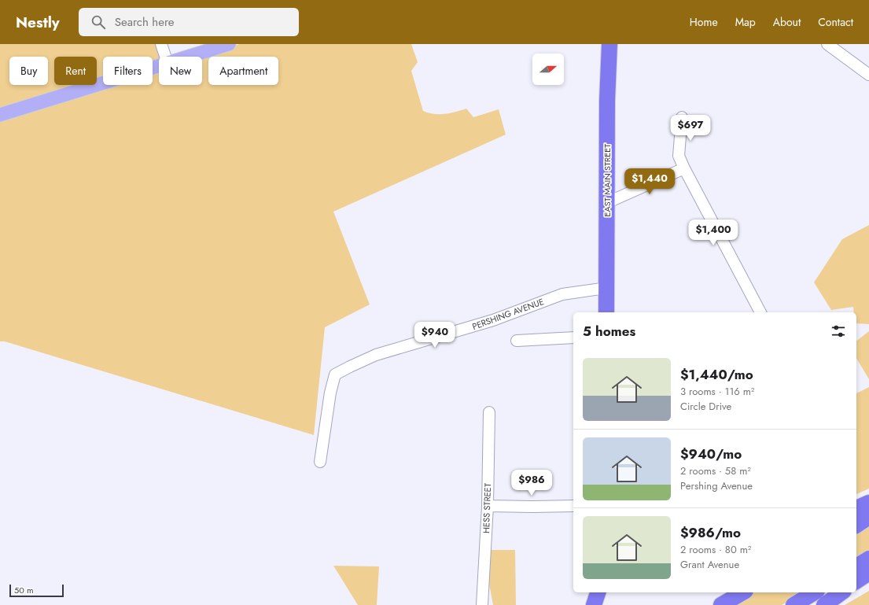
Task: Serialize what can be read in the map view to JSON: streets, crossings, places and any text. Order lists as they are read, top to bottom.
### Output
{
  "streets": {
    "highway": ["EAST MAIN STREET"],
    "street": ["PERSHING AVENUE", "HESS STREET"]
  },
  "crossings": [
    ["EAST MAIN STREET", "PERSHING AVENUE"]
  ],
  "scale_bar": "50 m",
  "north": "right",
  "page": {
    "header": "Nestly",
    "search": "Search here",
    "nav": [
      "Home",
      "Map",
      "About",
      "Contact"
    ],
    "chip": [
      "Buy",
      "Rent",
      "Filters",
      "New",
      "Apartment"
    ],
    "price": [
      "$697",
      "$1,440",
      "$1,400",
      "$940",
      "$986"
    ],
    "heading": "5 homes",
    "list": [
      {
        "name": "$1,440/mo",
        "note": "3 rooms · 116 m² · Circle Drive"
      },
      {
        "name": "$940/mo",
        "note": "2 rooms · 58 m² · Pershing Avenue"
      },
      {
        "name": "$986/mo",
        "note": "2 rooms · 80 m² · Grant Avenue"
      }
    ],
    "scale": "50 m"
  }
}
